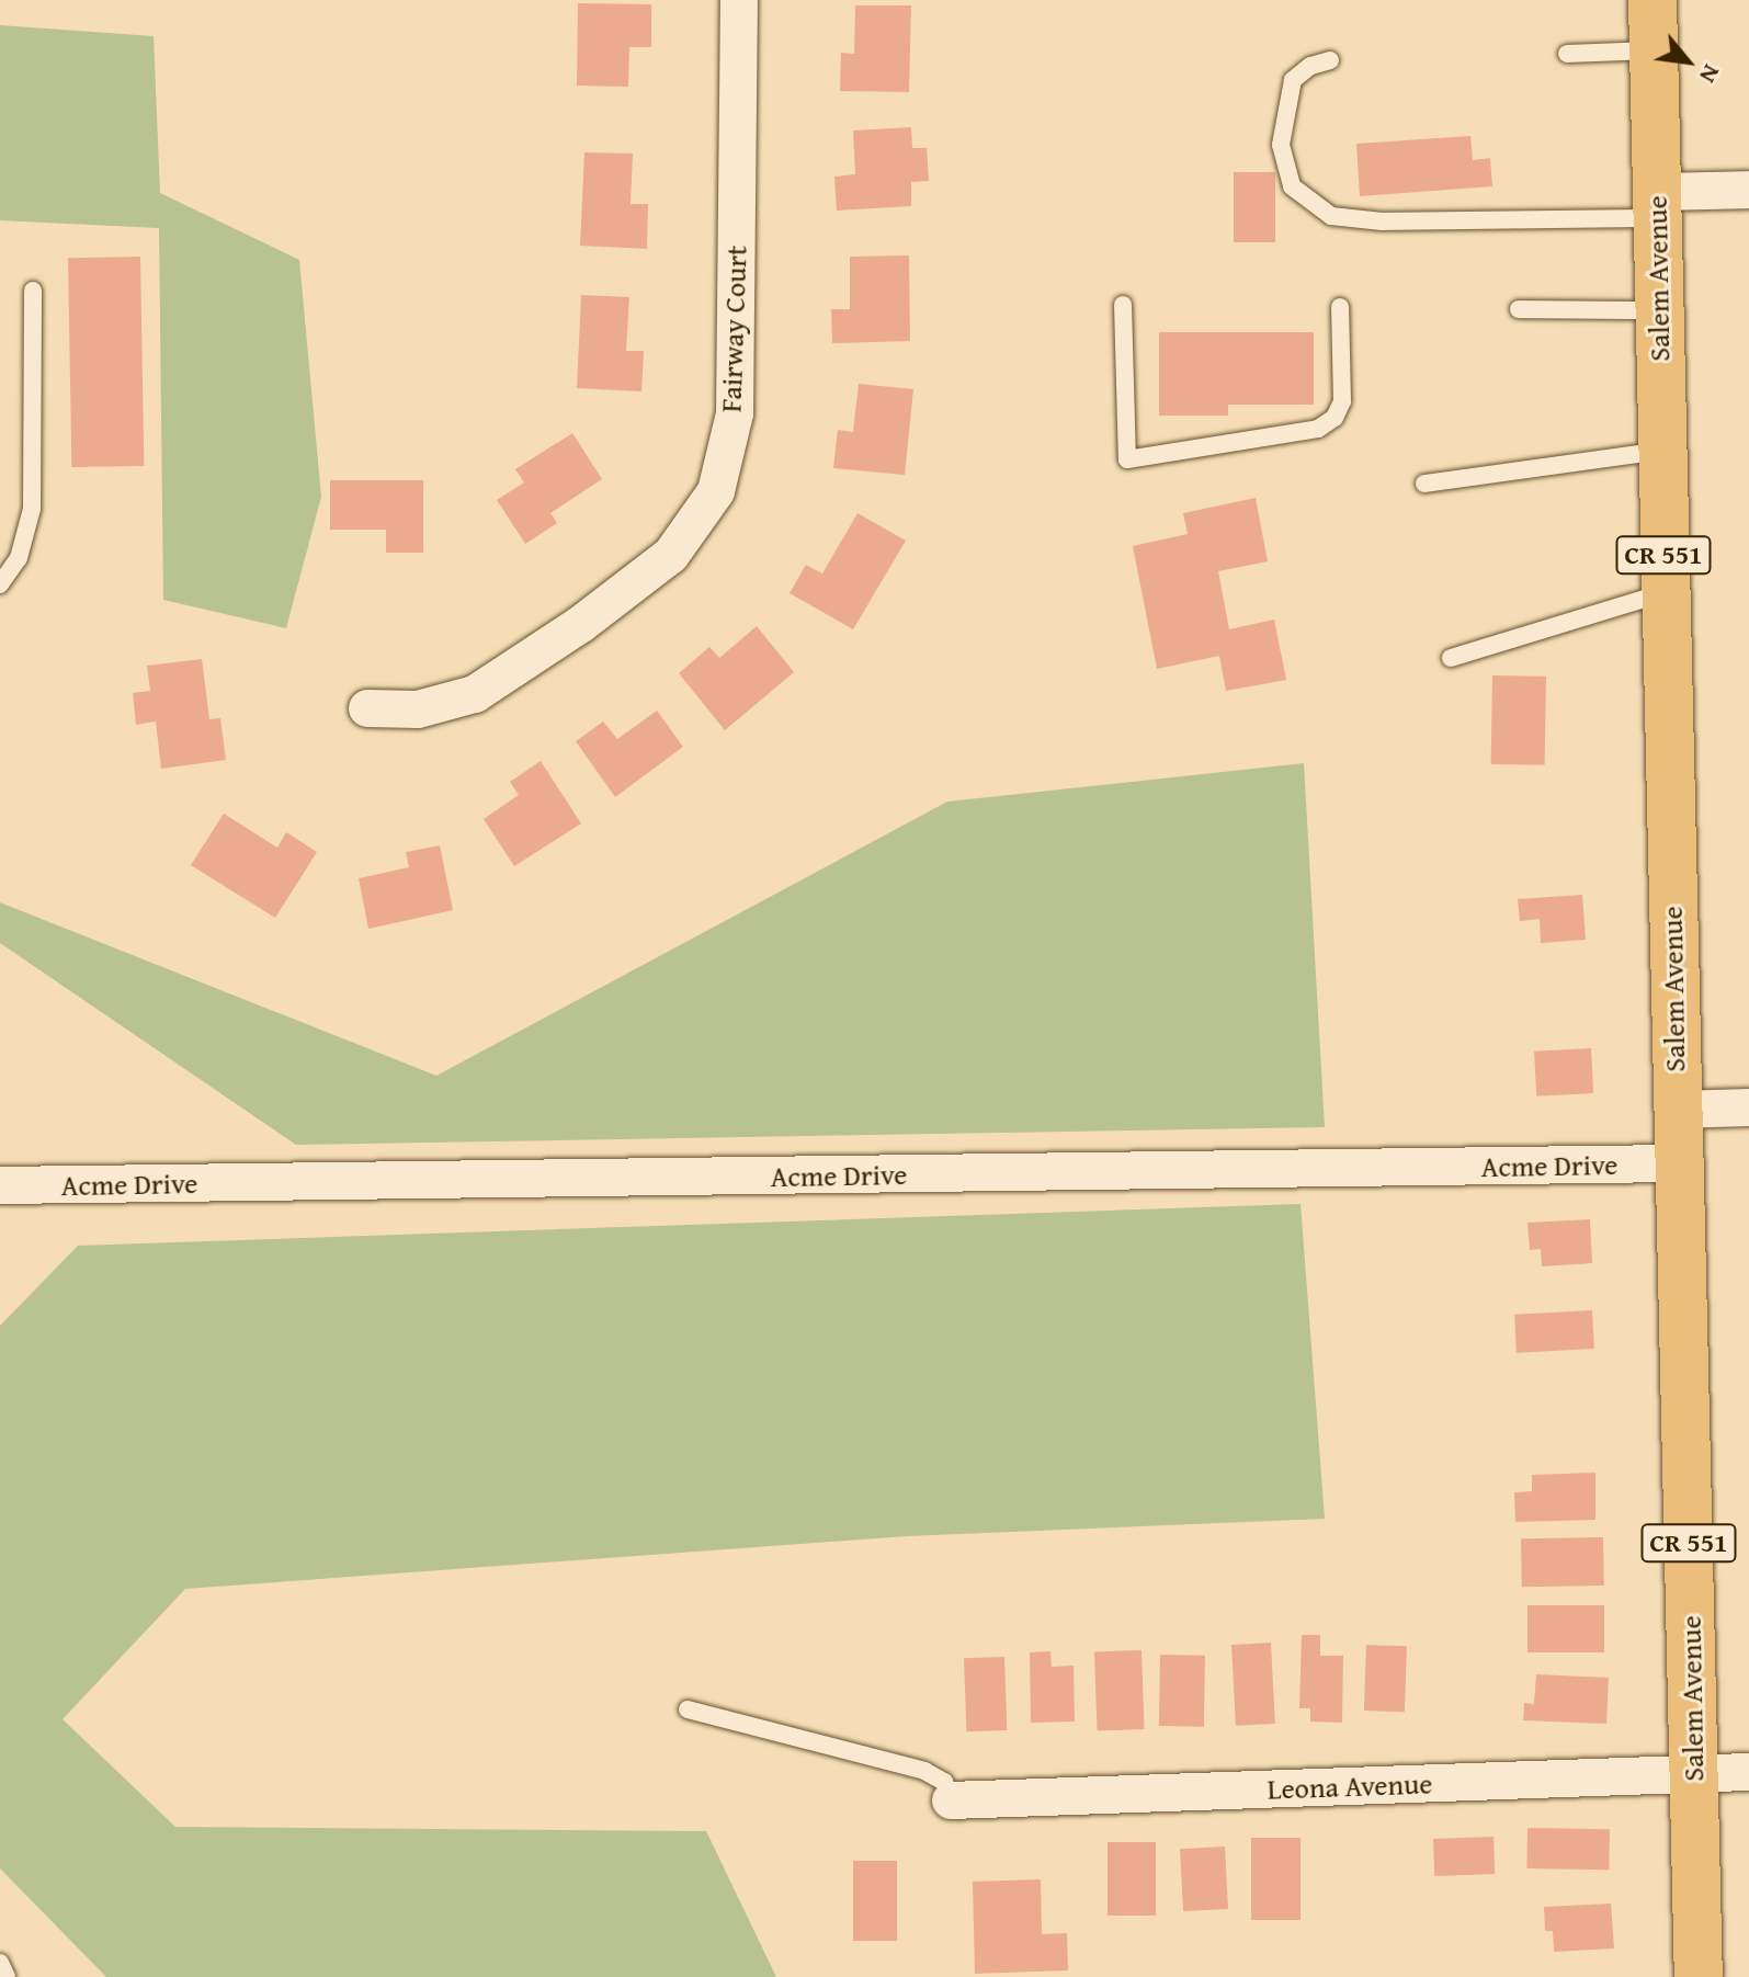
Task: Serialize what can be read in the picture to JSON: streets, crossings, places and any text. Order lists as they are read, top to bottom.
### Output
{
  "streets": {
    "main road": ["Salem Avenue", "CR 551"],
    "street": ["Fairway Court", "Acme Drive", "Leona Avenue"]
  },
  "crossings": [
    ["Salem Avenue", "Acme Drive"],
    ["Salem Avenue", "Leona Avenue"]
  ],
  "north": "bottom right"
}
